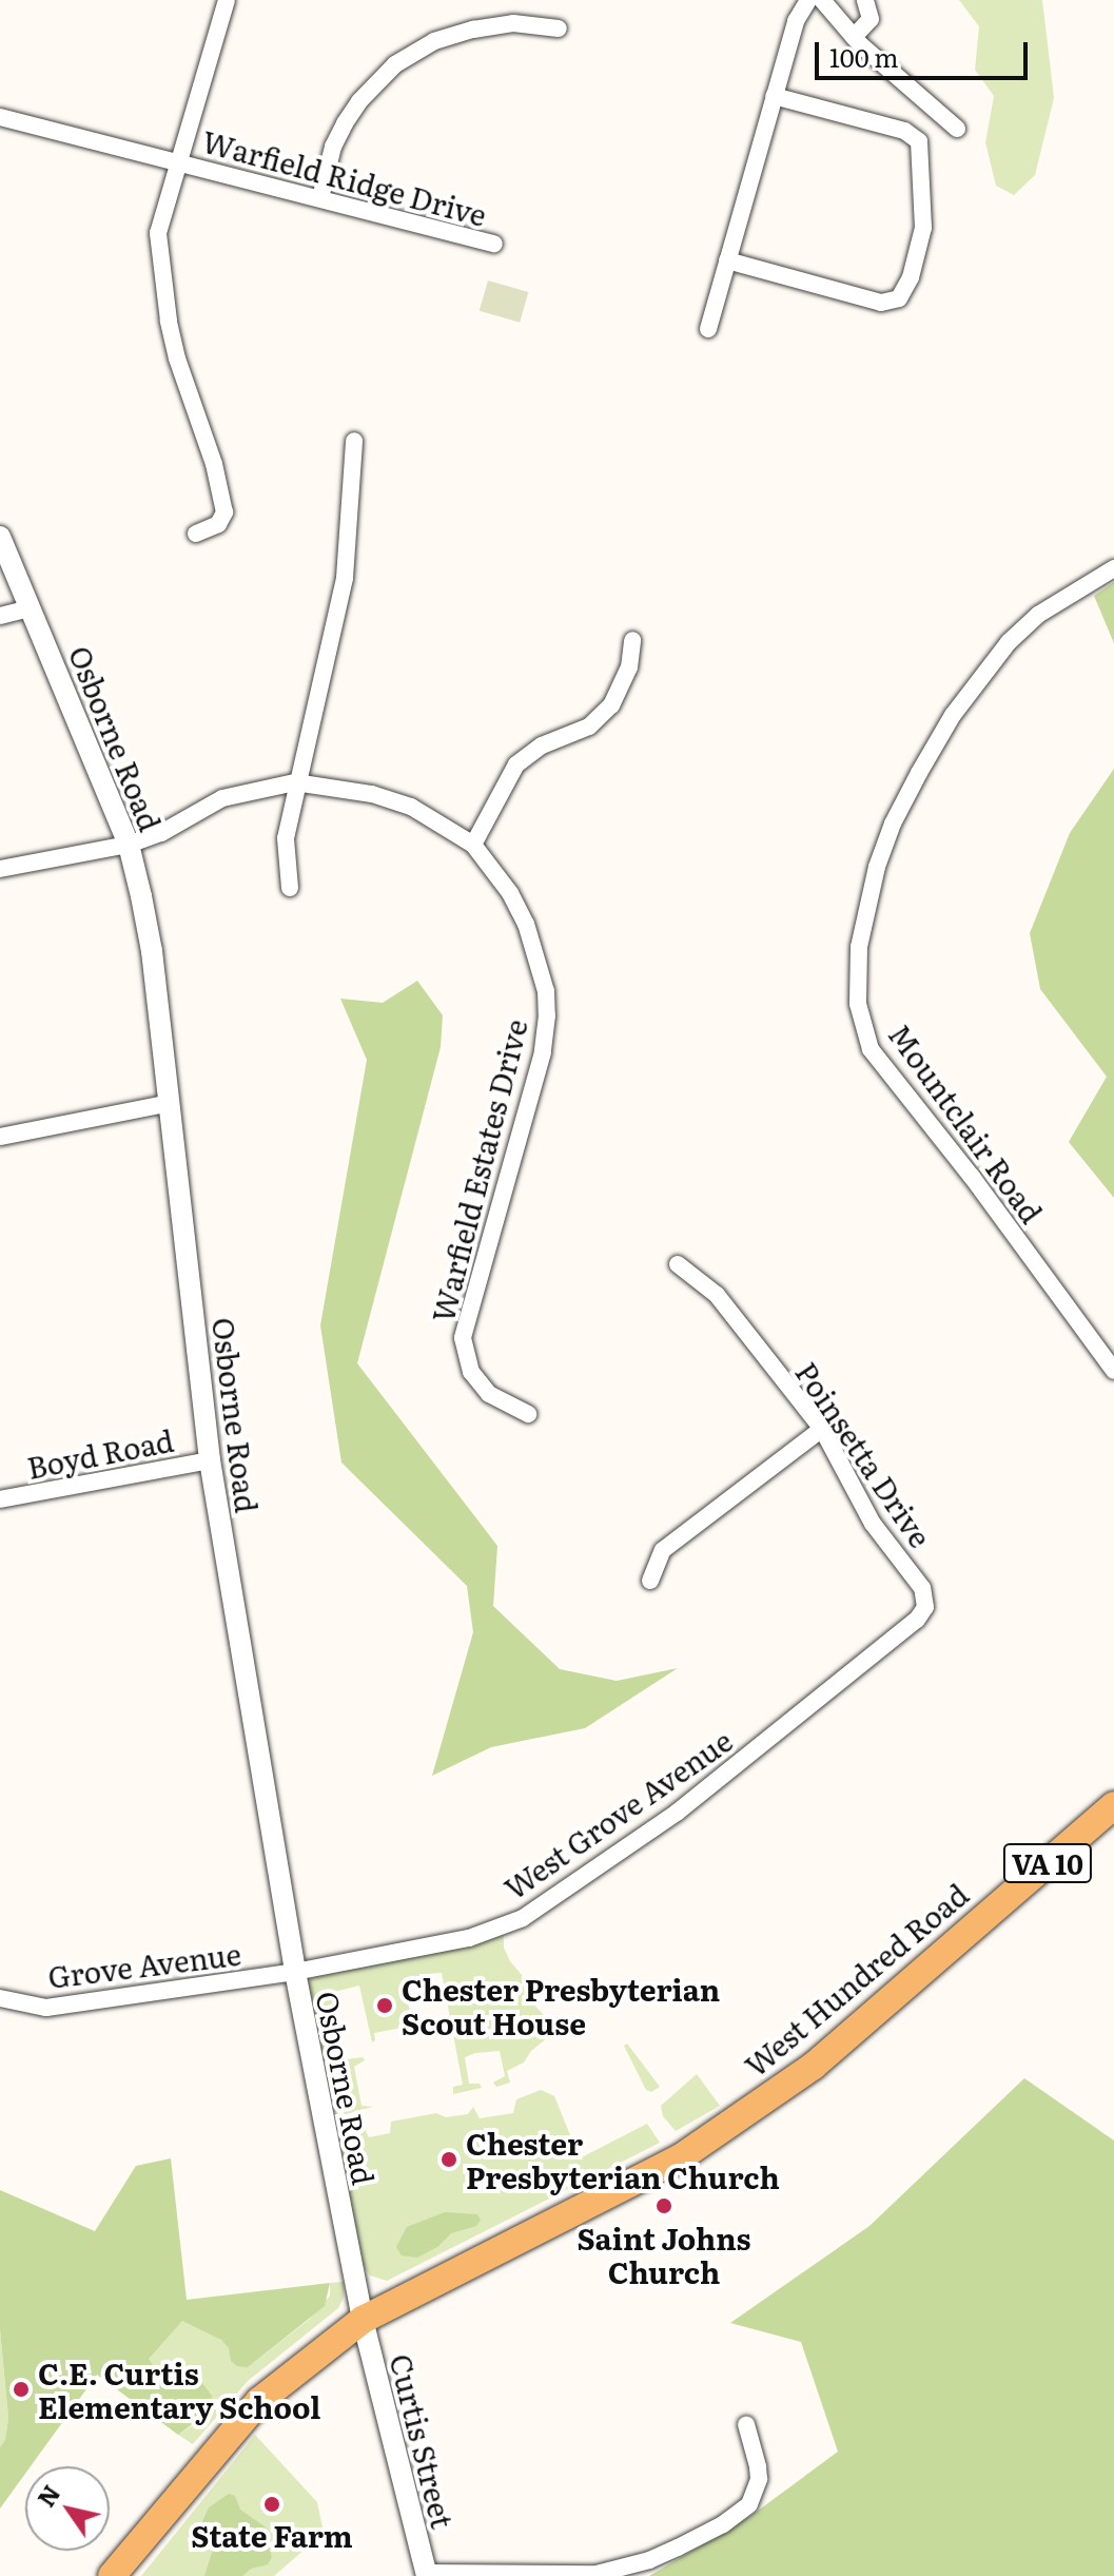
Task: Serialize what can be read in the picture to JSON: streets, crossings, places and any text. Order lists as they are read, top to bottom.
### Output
{
  "streets": {
    "main road": ["VA 10", "West Hundred Road"],
    "street": [
      "Warfield Ridge Drive",
      "Osborne Road",
      "Mountclair Road",
      "Warfield Estates Drive",
      "Boyd Road",
      "Poinsetta Drive",
      "West Grove Avenue",
      "Grove Avenue",
      "Curtis Street"
    ]
  },
  "crossings": [
    ["Osborne Road", "Warfield Estates Drive"],
    ["Osborne Road", "Boyd Road"],
    ["Osborne Road", "West Grove Avenue"],
    ["Osborne Road", "Grove Avenue"],
    ["Osborne Road", "West Hundred Road"],
    ["Osborne Road", "Curtis Street"],
    ["Poinsetta Drive", "West Grove Avenue"],
    ["West Grove Avenue", "Grove Avenue"],
    ["West Hundred Road", "Curtis Street"]
  ],
  "places": [
    "Chester Presbyterian Scout House",
    "Chester Presbyterian Church",
    "Saint Johns Church",
    "C.E. Curtis Elementary School",
    "State Farm"
  ],
  "scale_bar": "100 m",
  "north": "top left"
}
